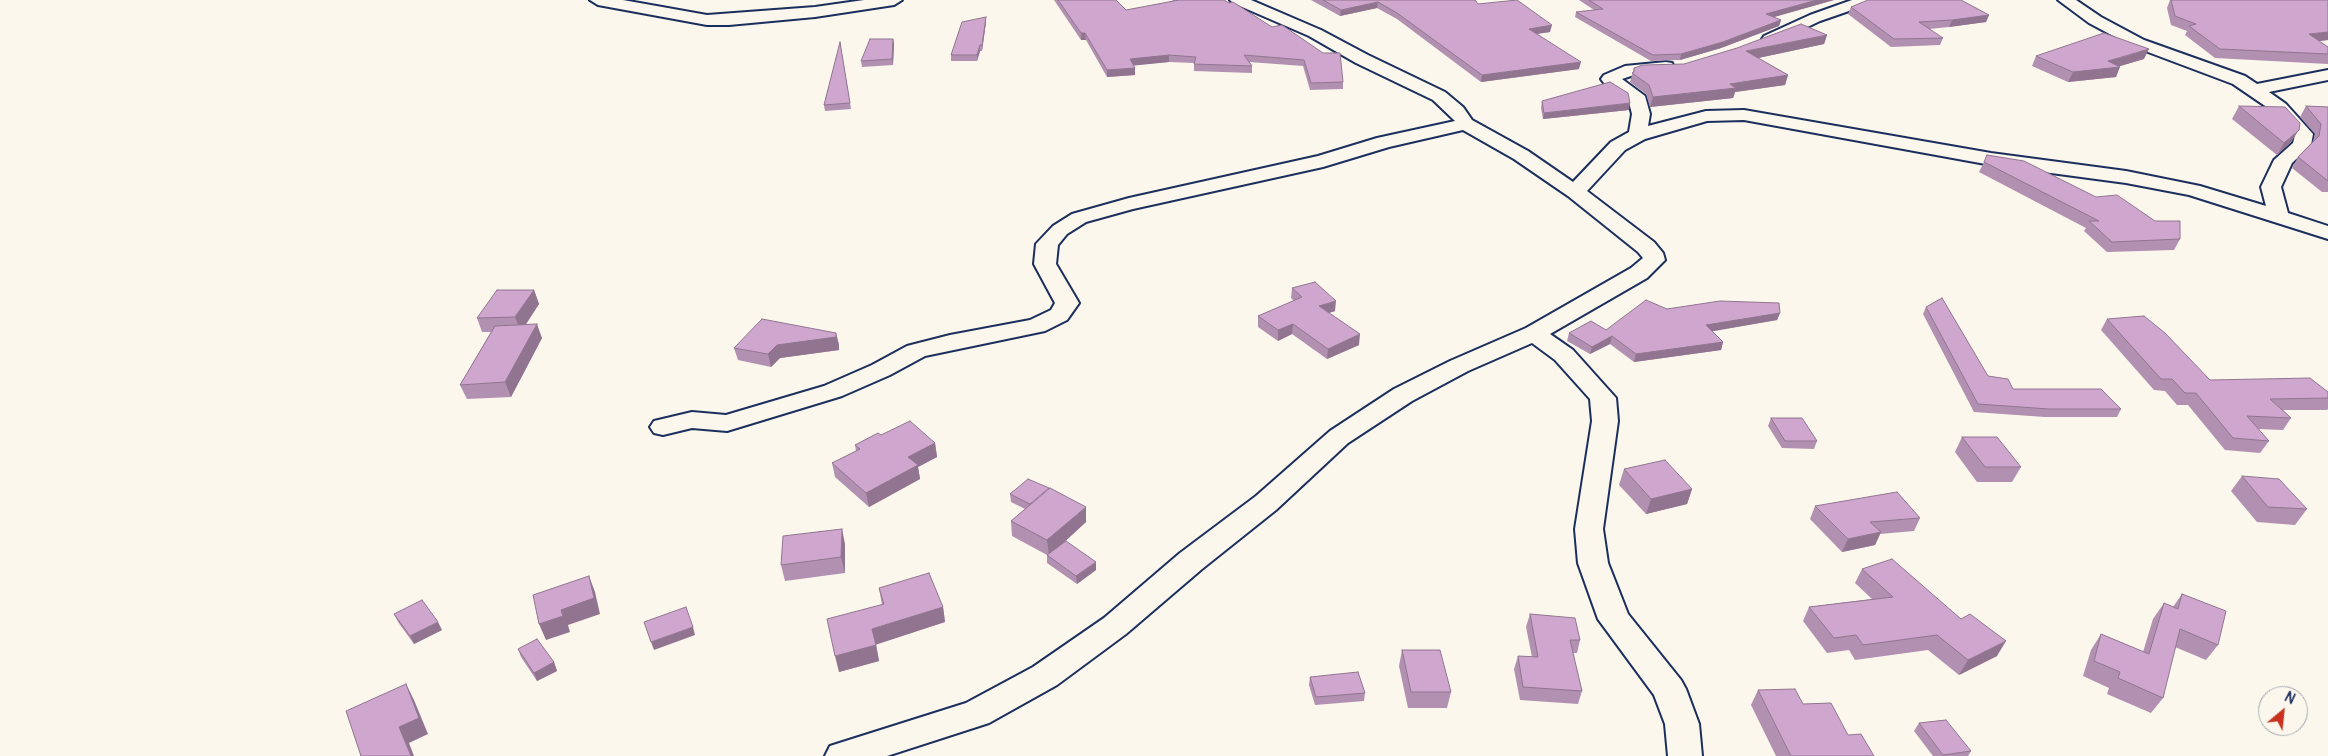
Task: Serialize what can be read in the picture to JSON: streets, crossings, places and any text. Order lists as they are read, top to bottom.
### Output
{
  "north": "top right"
}
